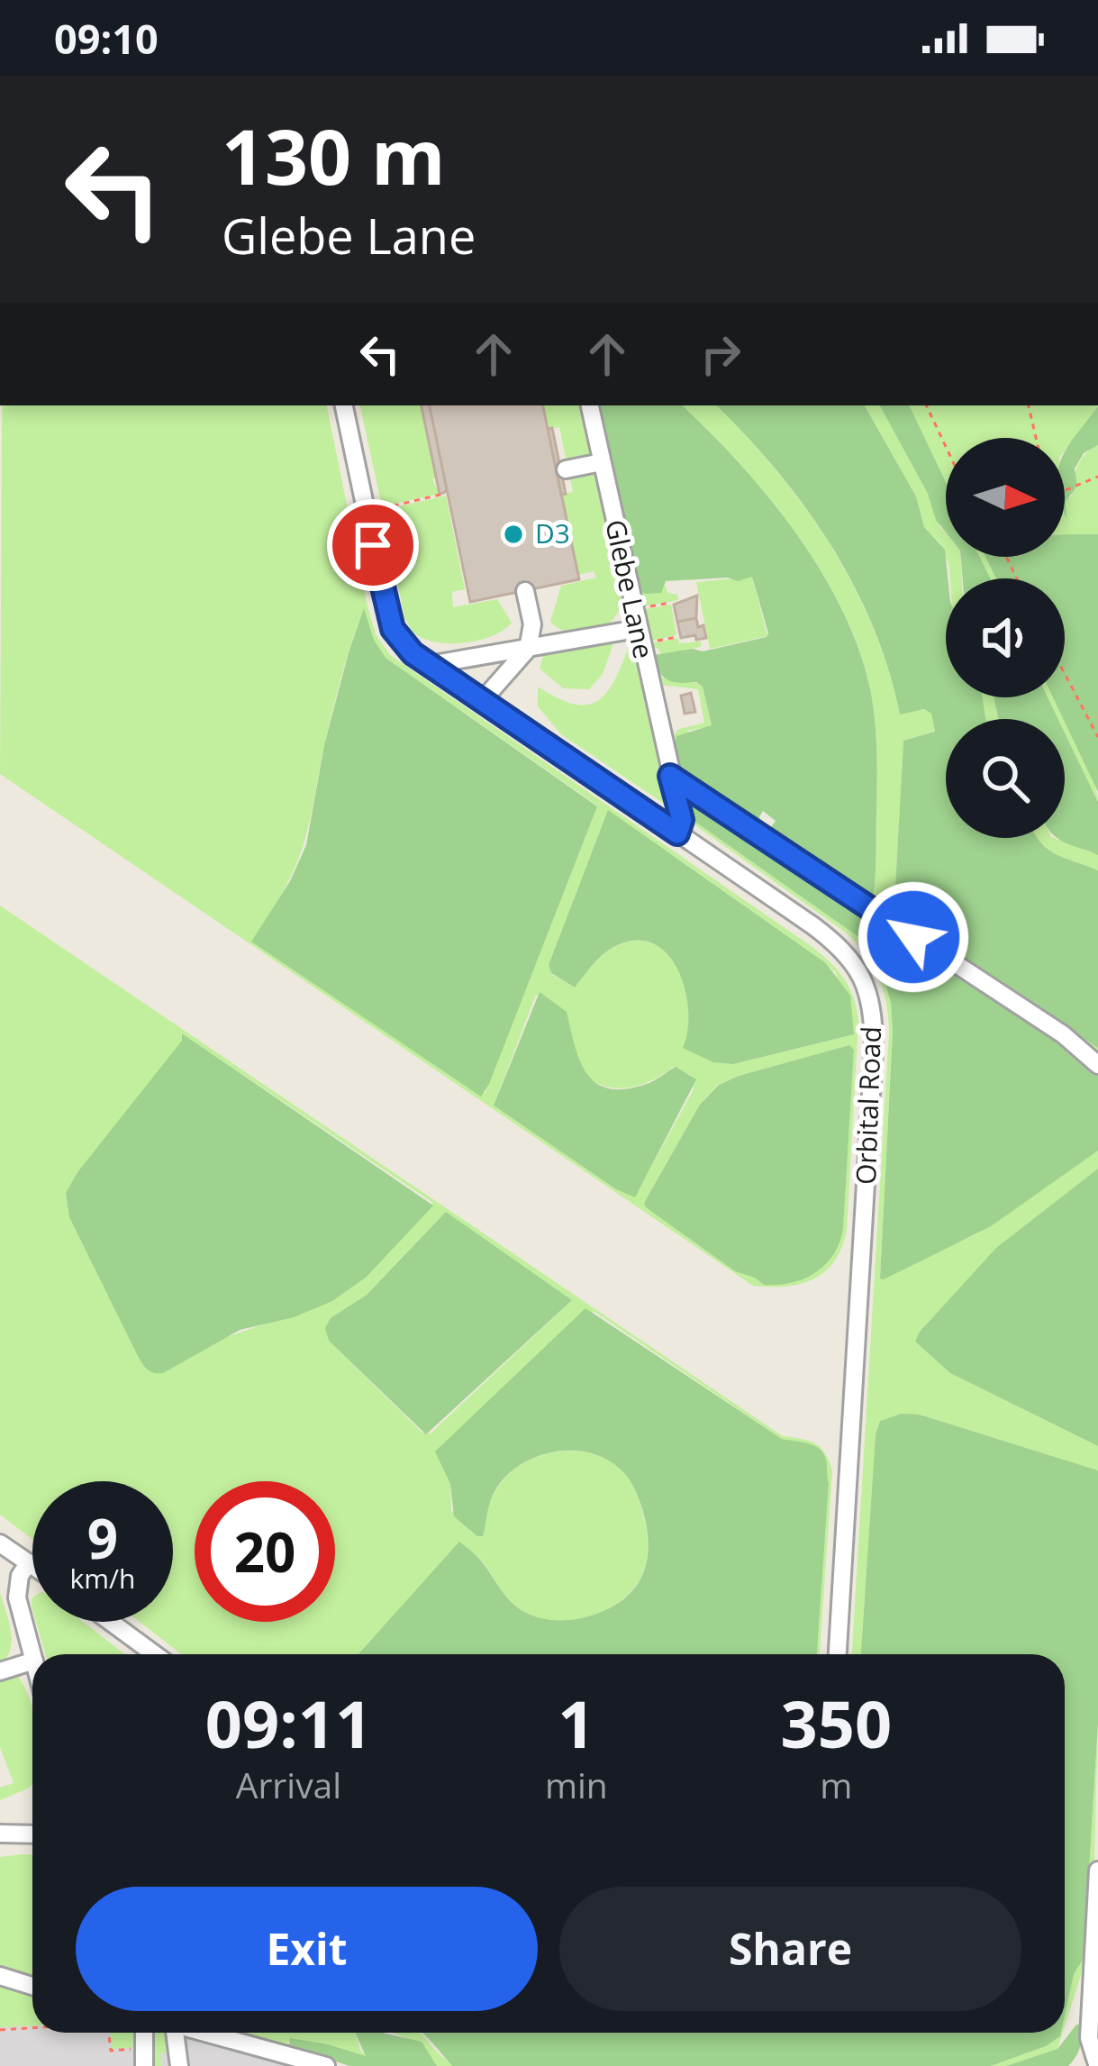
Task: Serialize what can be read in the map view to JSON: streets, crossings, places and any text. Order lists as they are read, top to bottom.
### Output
{
  "streets": {
    "street": ["Glebe Lane", "Orbital Road"]
  },
  "crossings": [
    ["Glebe Lane", "Orbital Road"]
  ],
  "places": ["D3"],
  "north": "right",
  "page": {
    "status": "09:10",
    "turn": ["130 m", "Glebe Lane"],
    "speed": "9 km/h",
    "limit": "20",
    "eta": [
      "09:11",
      "Arrival",
      "1",
      "min",
      "350",
      "m"
    ],
    "buttons": ["Exit", "Share"]
  }
}
